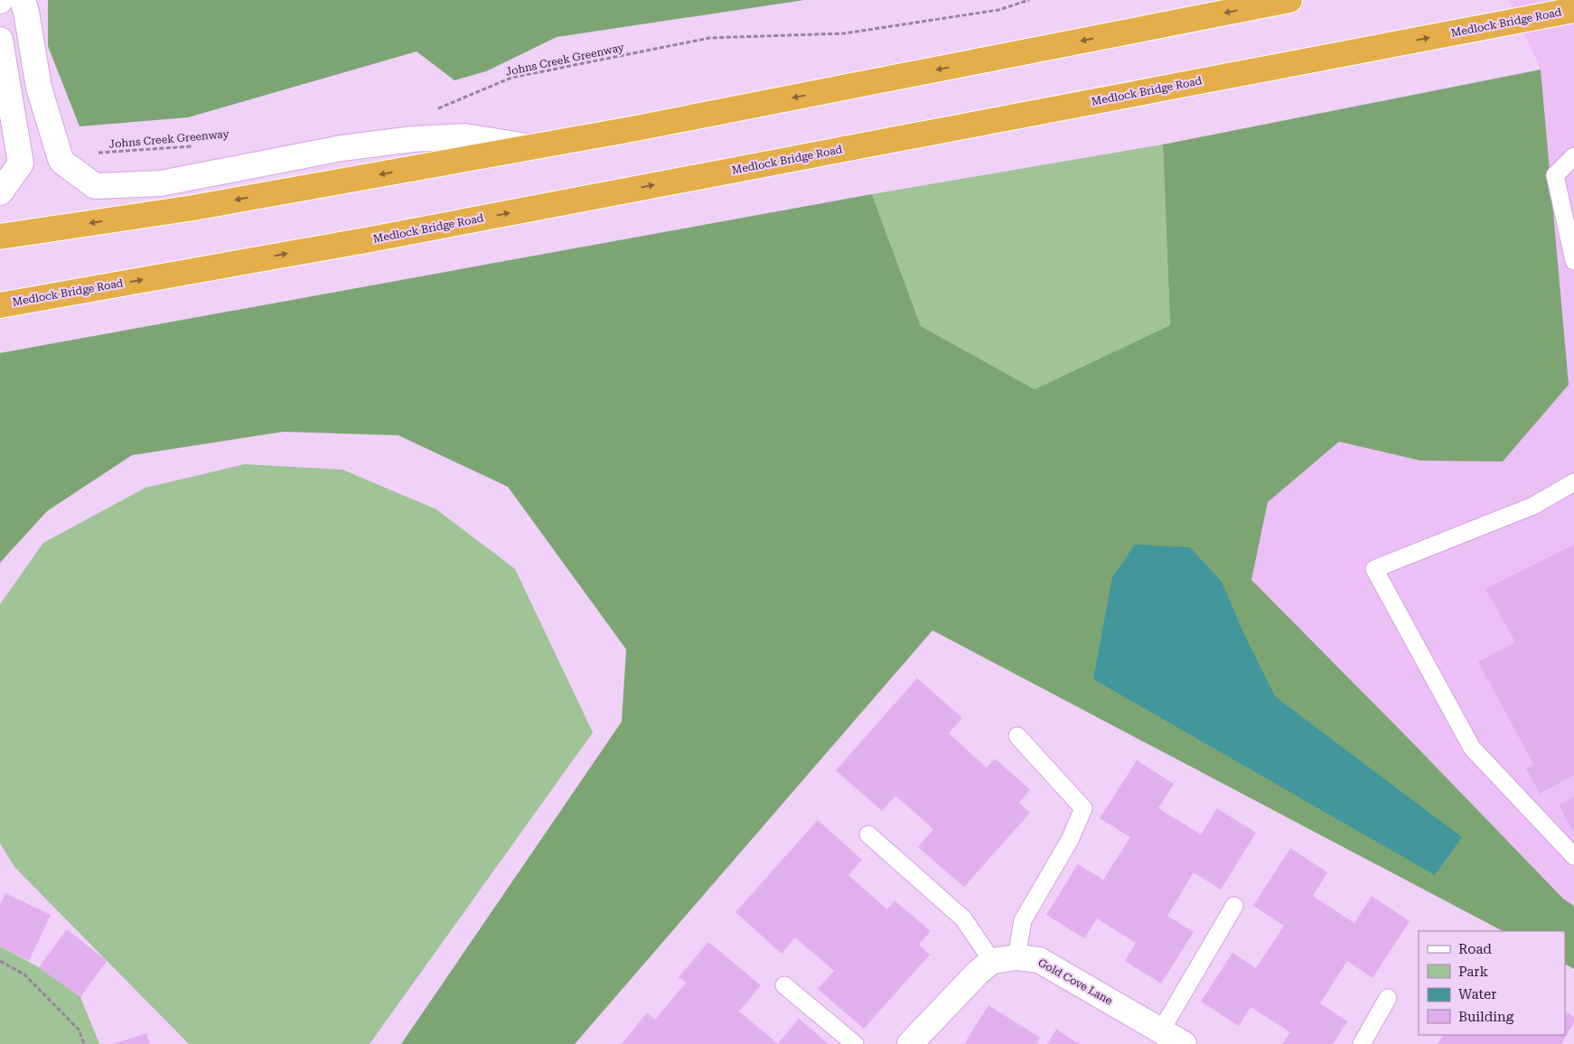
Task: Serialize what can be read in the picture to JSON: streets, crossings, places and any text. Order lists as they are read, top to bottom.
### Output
{
  "streets": {
    "highway": ["Medlock Bridge Road"],
    "street": ["Gold Cove Lane"],
    "path": ["Johns Creek Greenway"]
  },
  "legend": [
    "Road",
    "Park",
    "Water",
    "Building"
  ]
}
